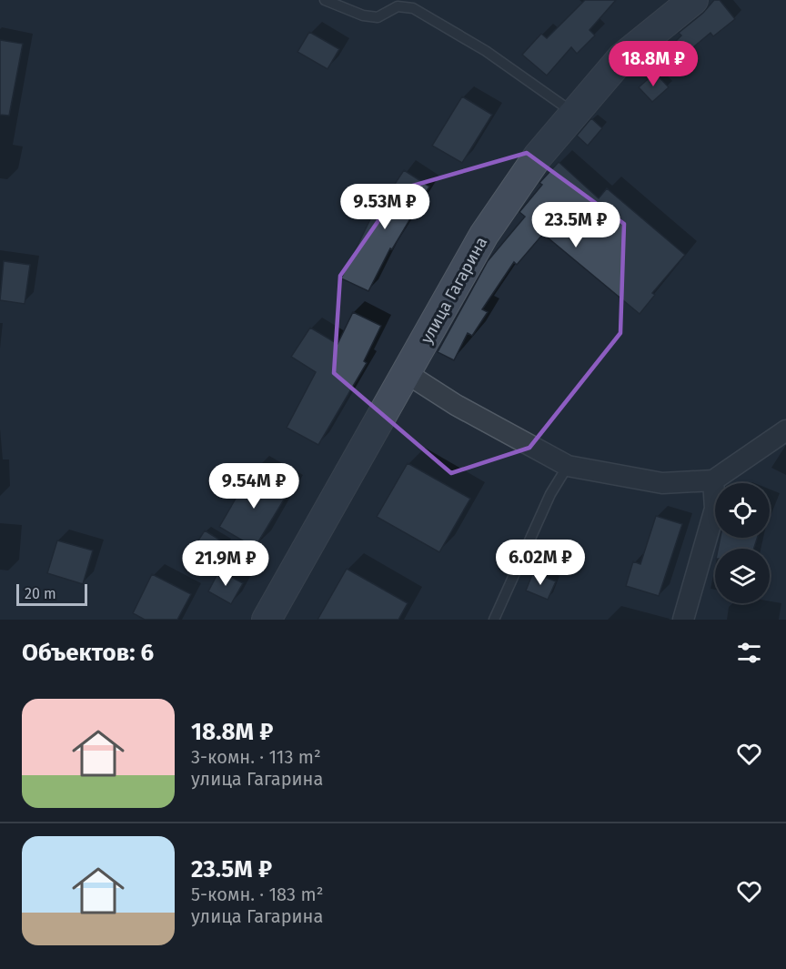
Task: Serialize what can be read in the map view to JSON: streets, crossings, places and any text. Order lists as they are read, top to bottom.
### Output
{
  "streets": {
    "main road": ["улица Гагарина"]
  },
  "scale_bar": "20 m",
  "page": {
    "price": [
      "18.8M ₽",
      "9.53M ₽",
      "23.5M ₽",
      "9.54M ₽",
      "6.02M ₽",
      "21.9M ₽"
    ],
    "scale": "20 m",
    "heading": "Объектов: 6",
    "list": [
      {
        "name": "18.8M ₽",
        "note": "3-комн. · 113 m² · улица Гагарина"
      },
      {
        "name": "23.5M ₽",
        "note": "5-комн. · 183 m² · улица Гагарина"
      }
    ]
  }
}
